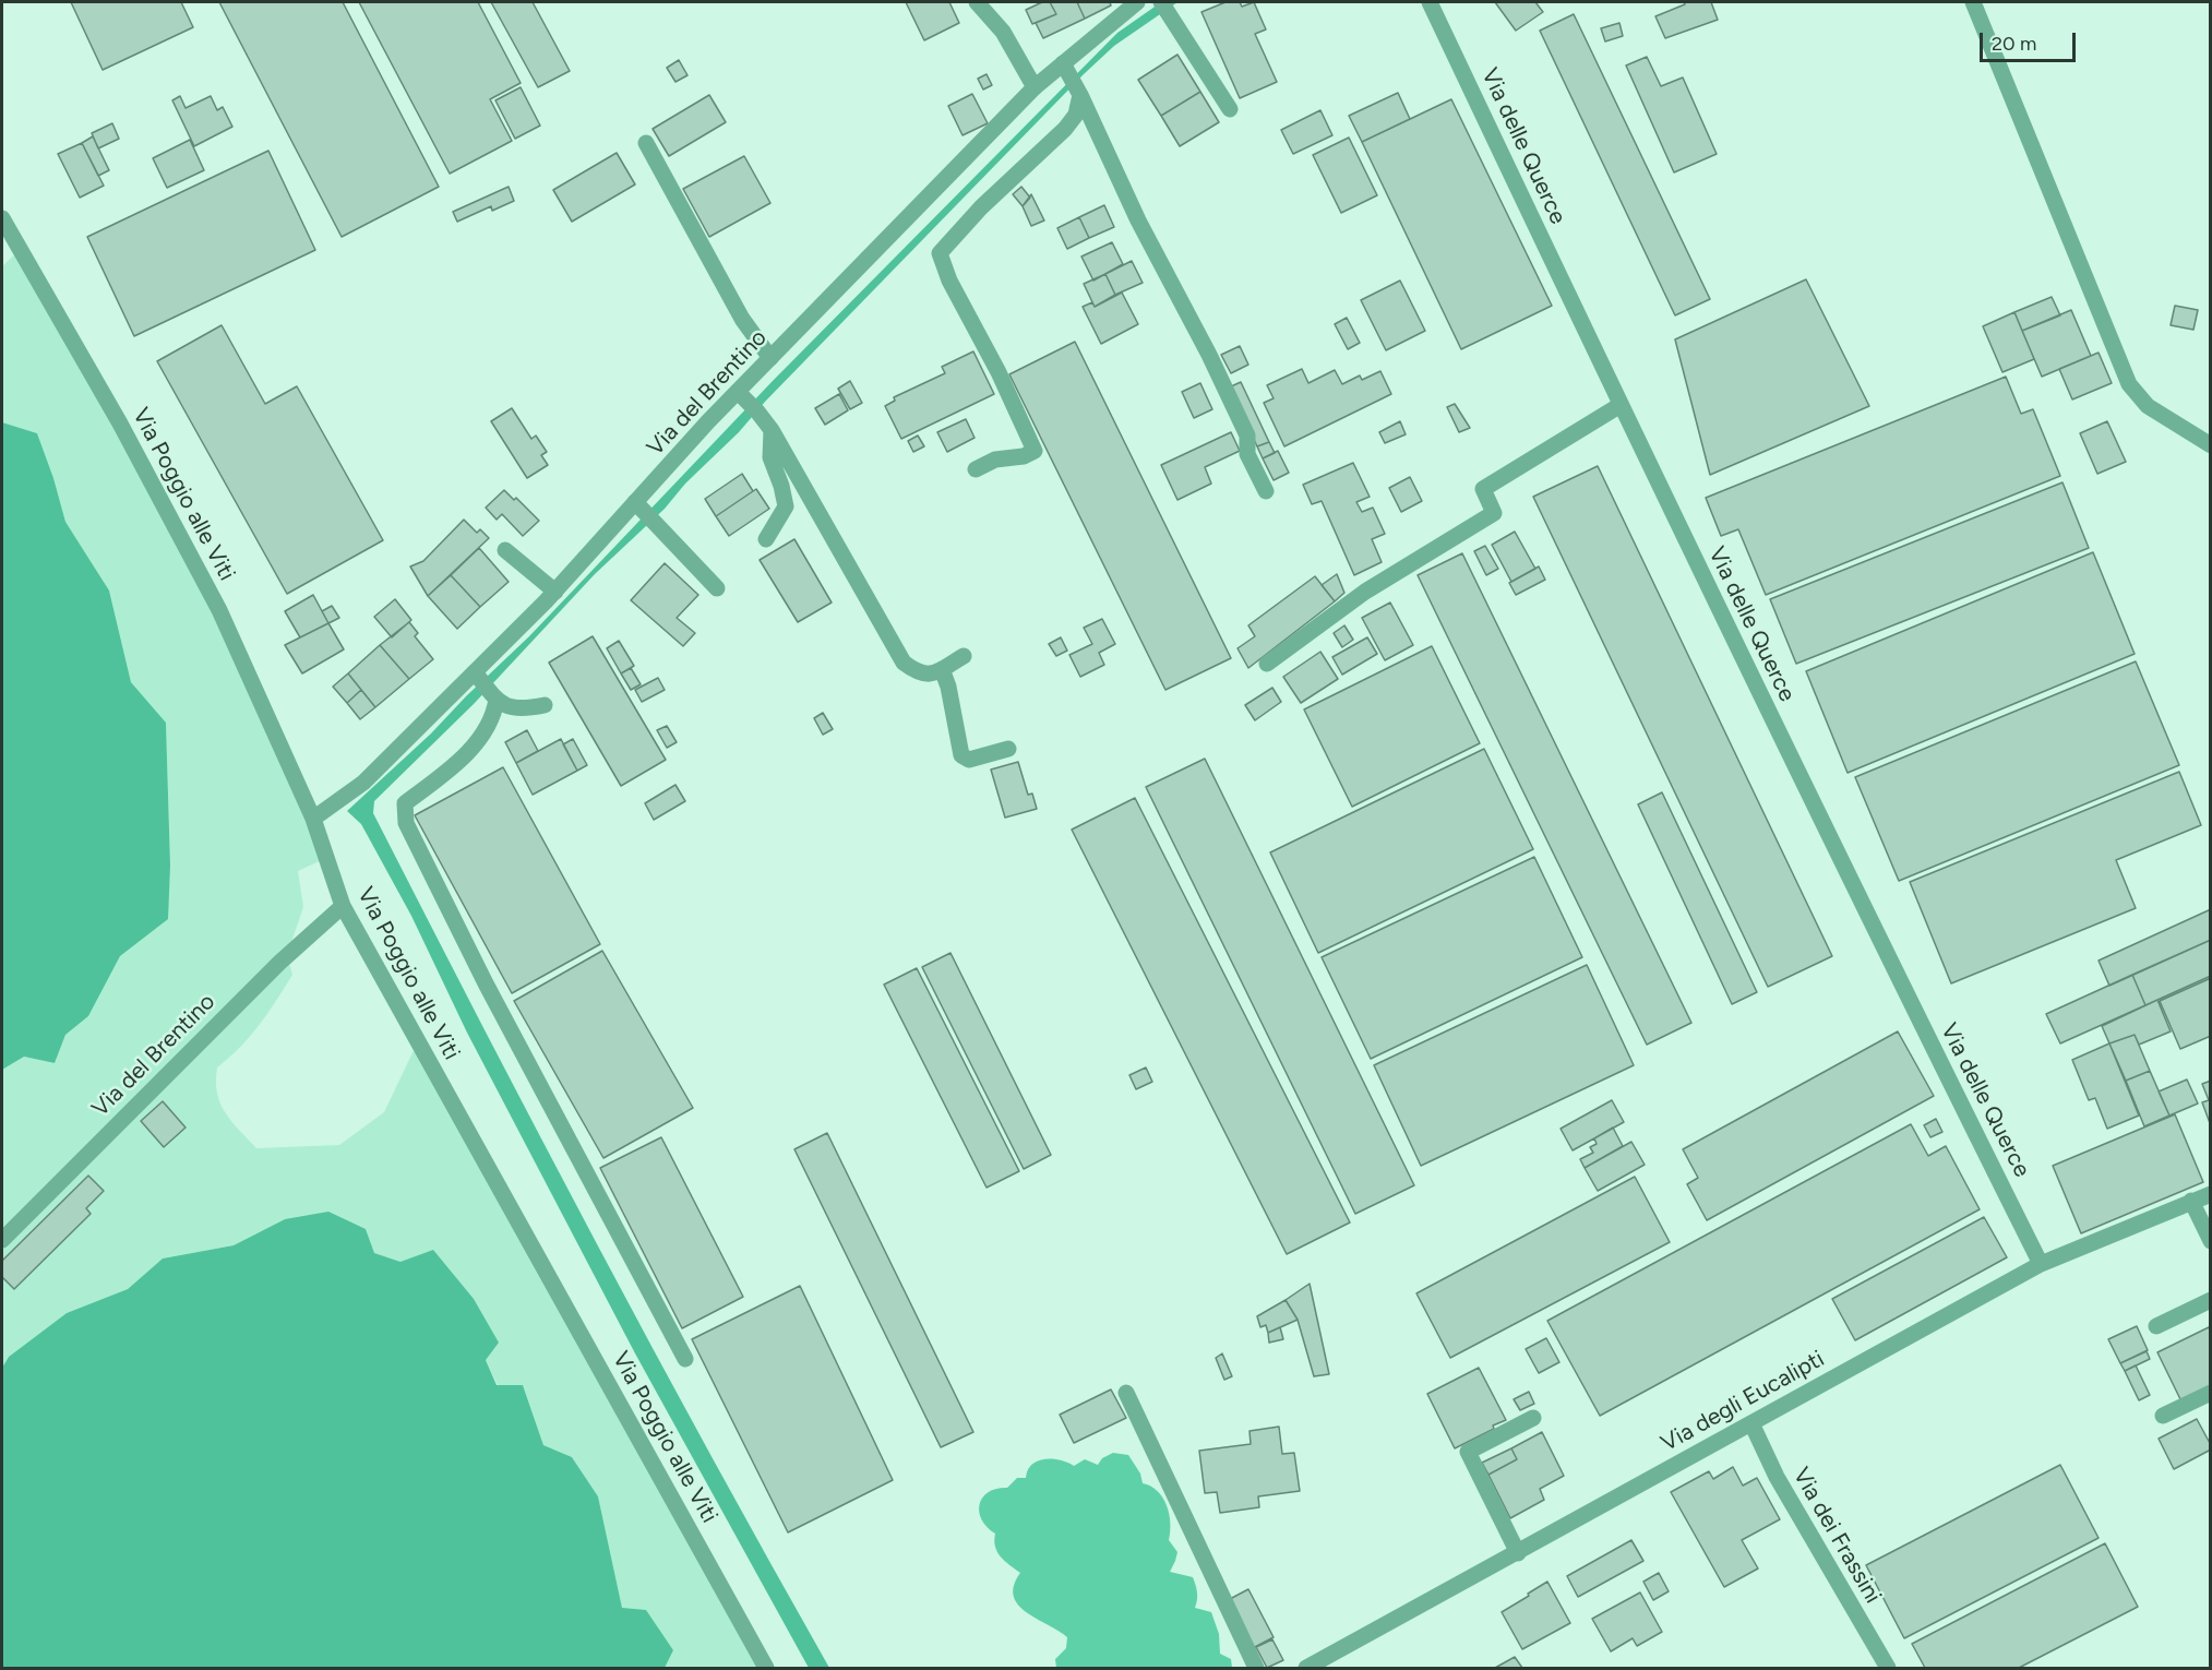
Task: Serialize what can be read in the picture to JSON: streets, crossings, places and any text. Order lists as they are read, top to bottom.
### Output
{
  "streets": {
    "street": [
      "Via delle Querce",
      "Via del Brentino",
      "Via Poggio alle Viti",
      "Via degli Eucalipti",
      "Via dei Frassini"
    ]
  },
  "crossings": [
    ["Via delle Querce", "Via degli Eucalipti"],
    ["Via del Brentino", "Via Poggio alle Viti"],
    ["Via degli Eucalipti", "Via dei Frassini"]
  ],
  "scale_bar": "20 m"
}
